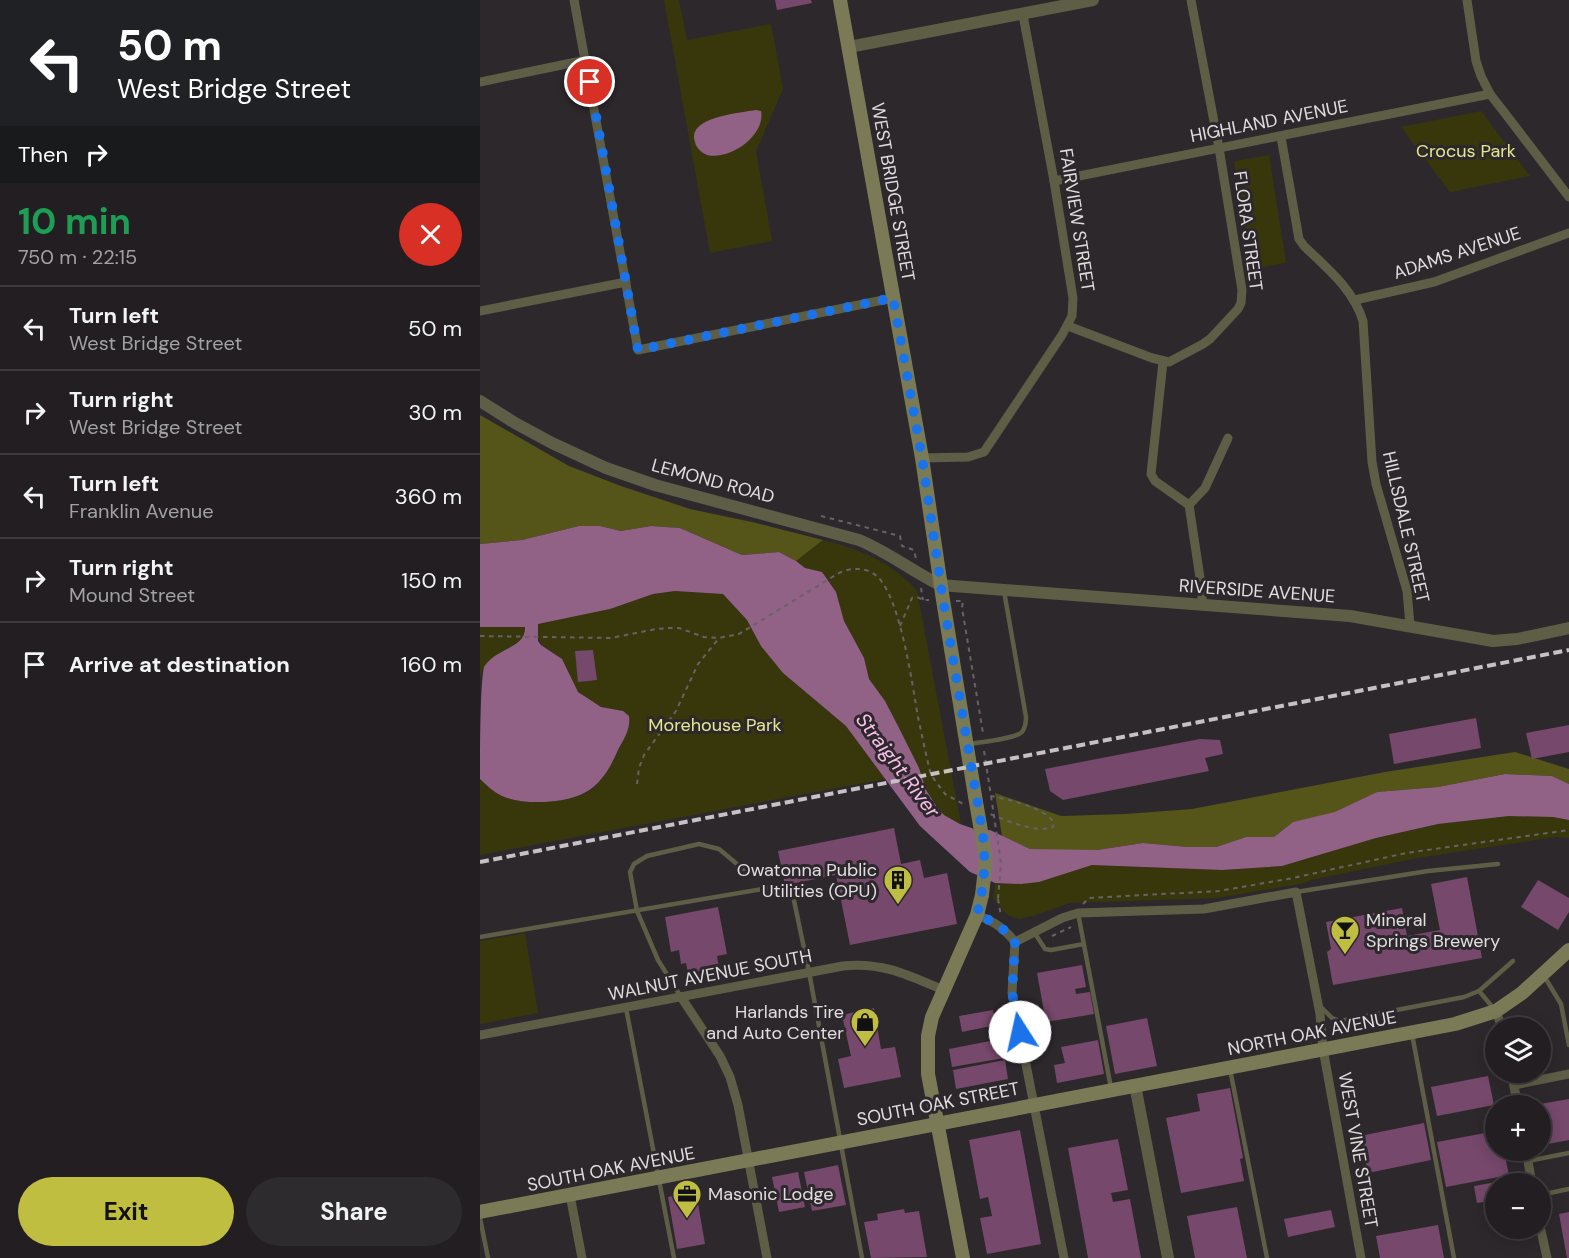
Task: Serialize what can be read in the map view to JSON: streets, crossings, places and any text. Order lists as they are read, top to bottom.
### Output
{
  "streets": {
    "main road": [
      "WEST BRIDGE STREET",
      "NORTH OAK AVENUE",
      "SOUTH OAK STREET",
      "SOUTH OAK AVENUE"
    ],
    "street": [
      "HIGHLAND AVENUE",
      "FAIRVIEW STREET",
      "FLORA STREET",
      "ADAMS AVENUE",
      "LEMOND ROAD",
      "HILLSDALE STREET",
      "RIVERSIDE AVENUE",
      "WALNUT AVENUE SOUTH",
      "WEST VINE STREET"
    ]
  },
  "crossings": [
    ["HIGHLAND AVENUE", "FAIRVIEW STREET"],
    ["HIGHLAND AVENUE", "FLORA STREET"],
    ["HIGHLAND AVENUE", "HILLSDALE STREET"],
    ["WEST BRIDGE STREET", "FAIRVIEW STREET"],
    ["WEST BRIDGE STREET", "LEMOND ROAD"],
    ["WEST BRIDGE STREET", "RIVERSIDE AVENUE"],
    ["WEST BRIDGE STREET", "WALNUT AVENUE SOUTH"],
    ["WEST BRIDGE STREET", "SOUTH OAK STREET"],
    ["ADAMS AVENUE", "HILLSDALE STREET"],
    ["LEMOND ROAD", "RIVERSIDE AVENUE"],
    ["HILLSDALE STREET", "RIVERSIDE AVENUE"],
    ["NORTH OAK AVENUE", "SOUTH OAK STREET"],
    ["NORTH OAK AVENUE", "WEST VINE STREET"],
    ["SOUTH OAK STREET", "SOUTH OAK AVENUE"]
  ],
  "water": ["Straight River"],
  "parks": ["Crocus Park", "Morehouse Park"],
  "places": {
    "building": ["Owatonna Public Utilities (OPU)"],
    "bar": ["Mineral Springs Brewery"],
    "shop": ["Harlands Tire and Auto Center"],
    "office": ["Masonic Lodge"]
  },
  "page": {
    "turn": ["50 m", "West Bridge Street"],
    "then": "Then",
    "heading": ["10 min", "750 m · 22:15"],
    "list": [
      {
        "name": "Turn left",
        "note": "West Bridge Street",
        "value": "50 m"
      },
      {
        "name": "Turn right",
        "note": "West Bridge Street",
        "value": "30 m"
      },
      {
        "name": "Turn left",
        "note": "Franklin Avenue",
        "value": "360 m"
      },
      {
        "name": "Turn right",
        "note": "Mound Street",
        "value": "150 m"
      },
      {
        "name": "Arrive at destination",
        "value": "160 m"
      }
    ],
    "map_buttons": ["+", "−"],
    "buttons": ["Exit", "Share"]
  }
}
